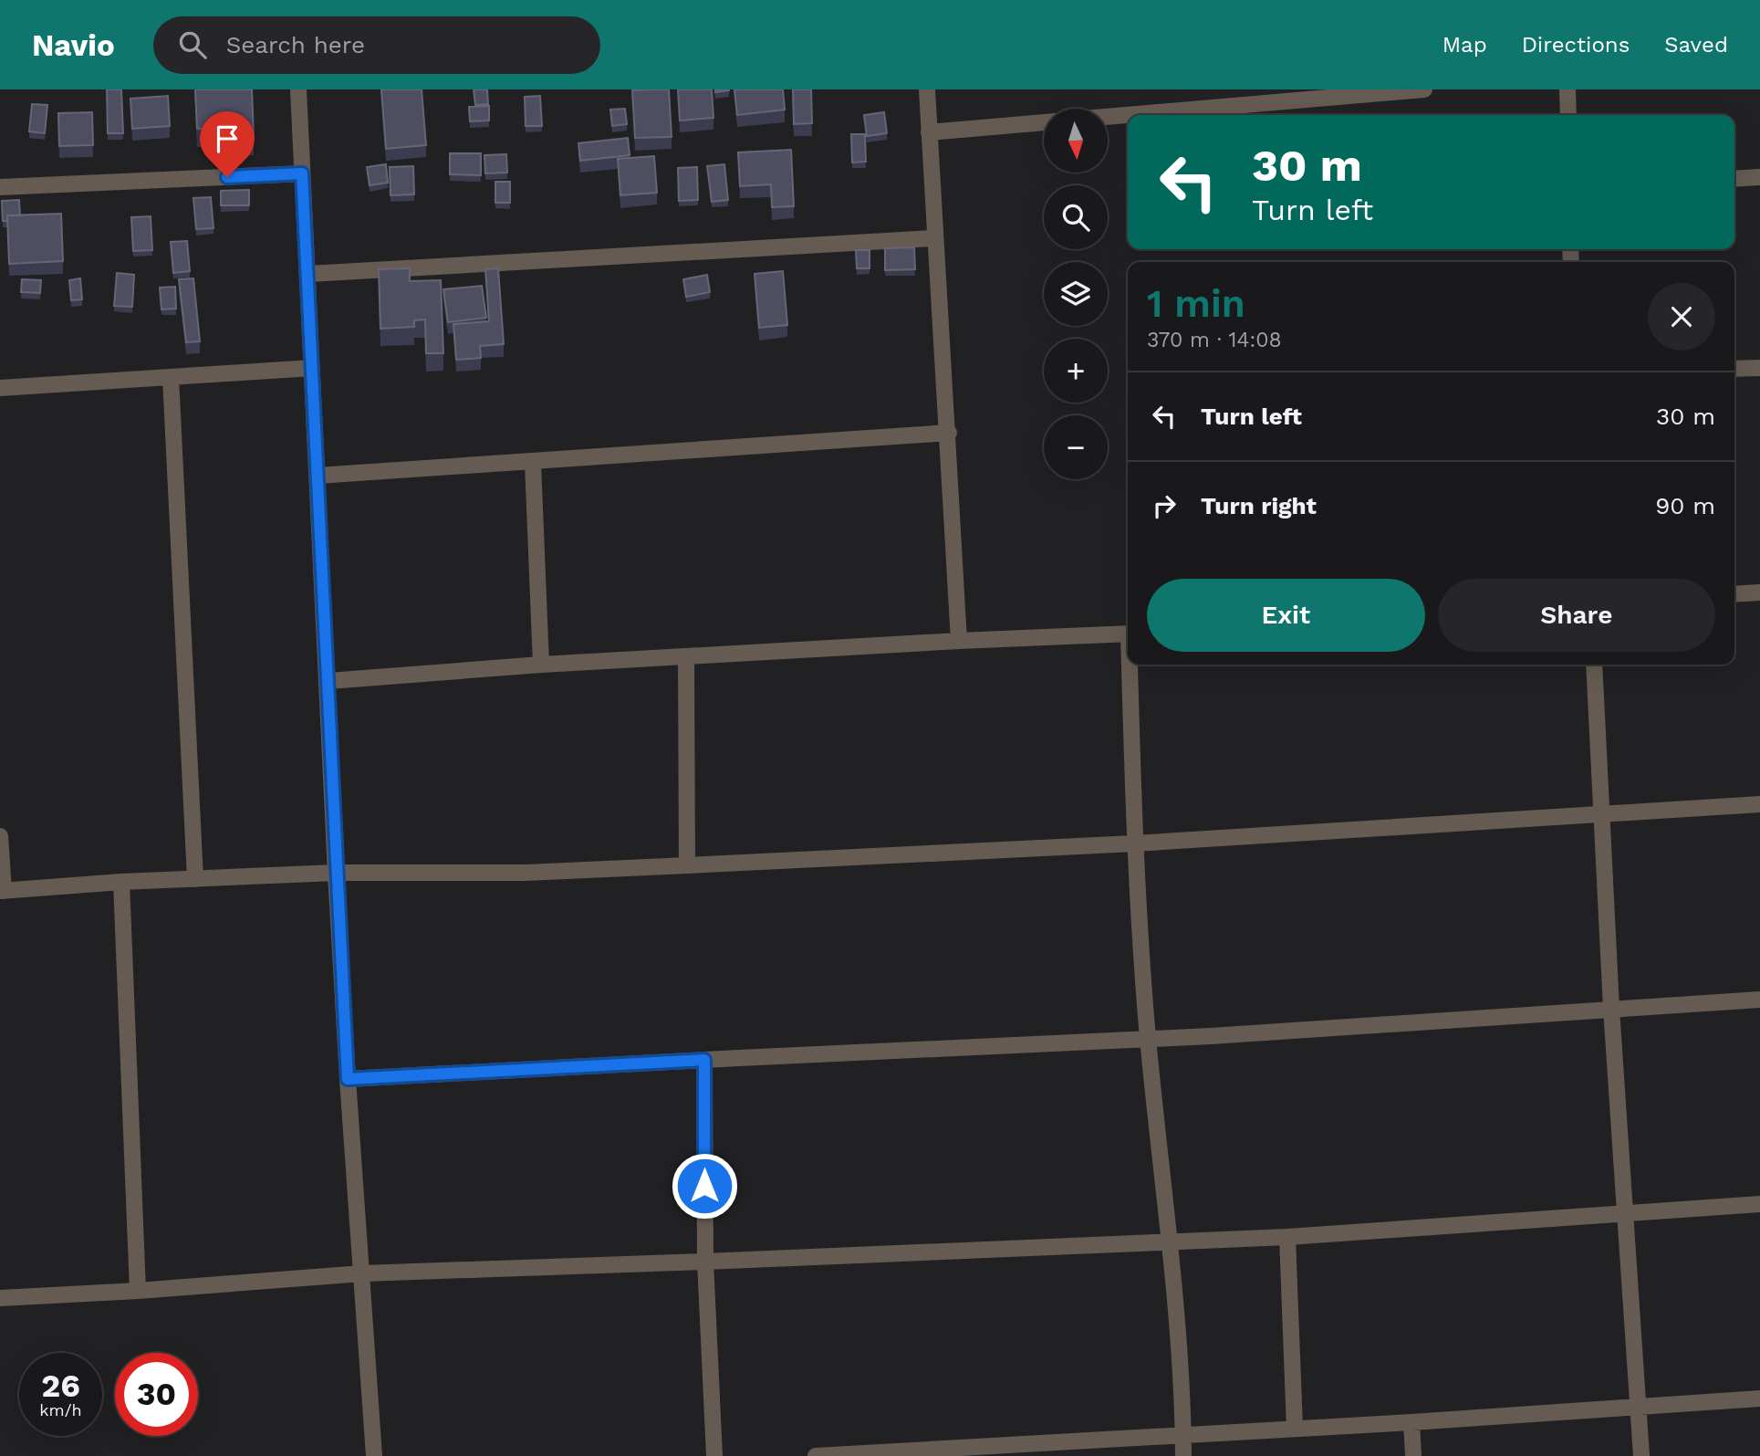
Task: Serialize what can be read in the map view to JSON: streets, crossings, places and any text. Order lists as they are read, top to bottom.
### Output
{
  "north": "bottom",
  "page": {
    "header": "Navio",
    "search": "Search here",
    "nav": ["Map", "Directions", "Saved"],
    "map_buttons": ["+", "−"],
    "turn": ["30 m", "Turn left"],
    "heading": ["1 min", "370 m · 14:08"],
    "list": [
      {
        "name": "Turn left",
        "value": "30 m"
      },
      {
        "name": "Turn right",
        "value": "90 m"
      }
    ],
    "buttons": ["Exit", "Share"],
    "speed": "26 km/h",
    "limit": "30"
  }
}
